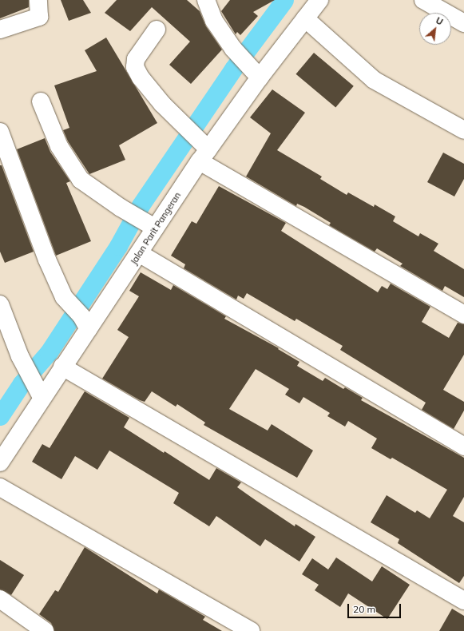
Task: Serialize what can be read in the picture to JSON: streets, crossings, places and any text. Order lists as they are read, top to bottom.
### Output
{
  "streets": {
    "street": ["Jalan Parit Pangeran"]
  },
  "scale_bar": "20 m",
  "north": "top right"
}
